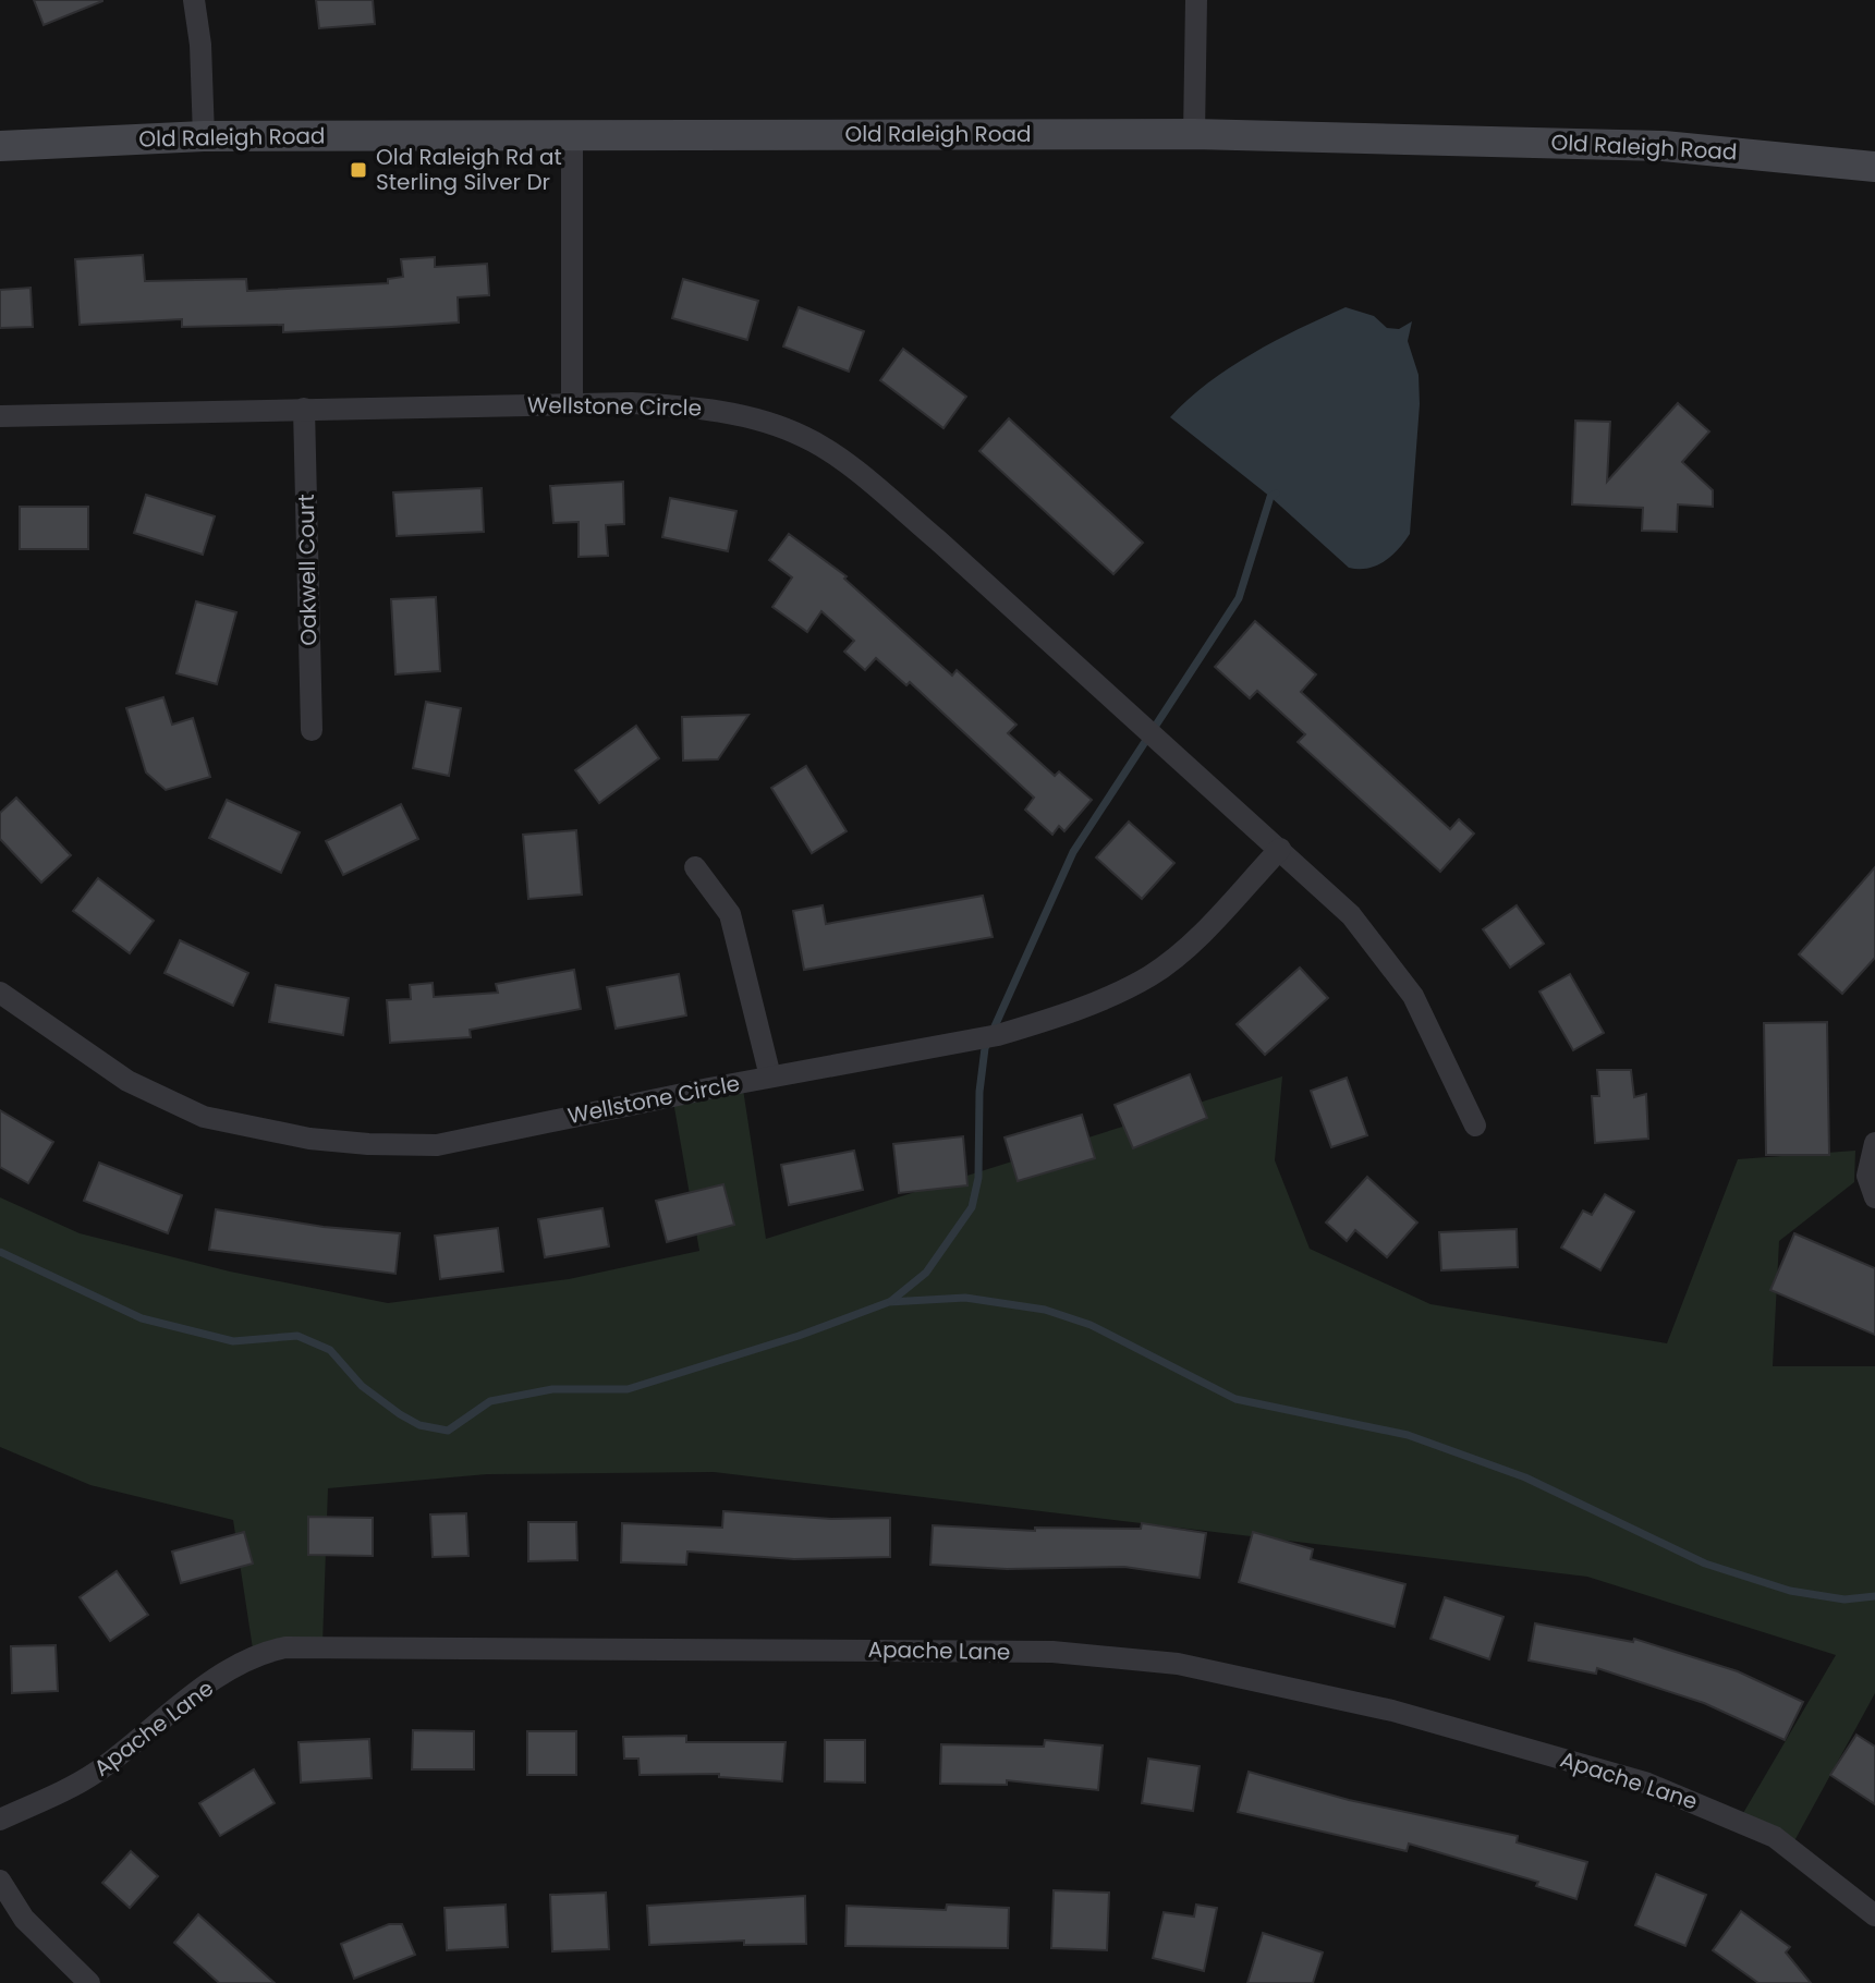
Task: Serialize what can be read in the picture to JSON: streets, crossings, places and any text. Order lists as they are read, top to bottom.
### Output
{
  "streets": {
    "main road": ["Old Raleigh Road"],
    "street": ["Wellstone Circle", "Oakwell Court", "Apache Lane"]
  },
  "crossings": [
    ["Wellstone Circle", "Oakwell Court"]
  ],
  "places": {
    "transit": ["Old Raleigh Rd at Sterling Silver Dr"]
  }
}
